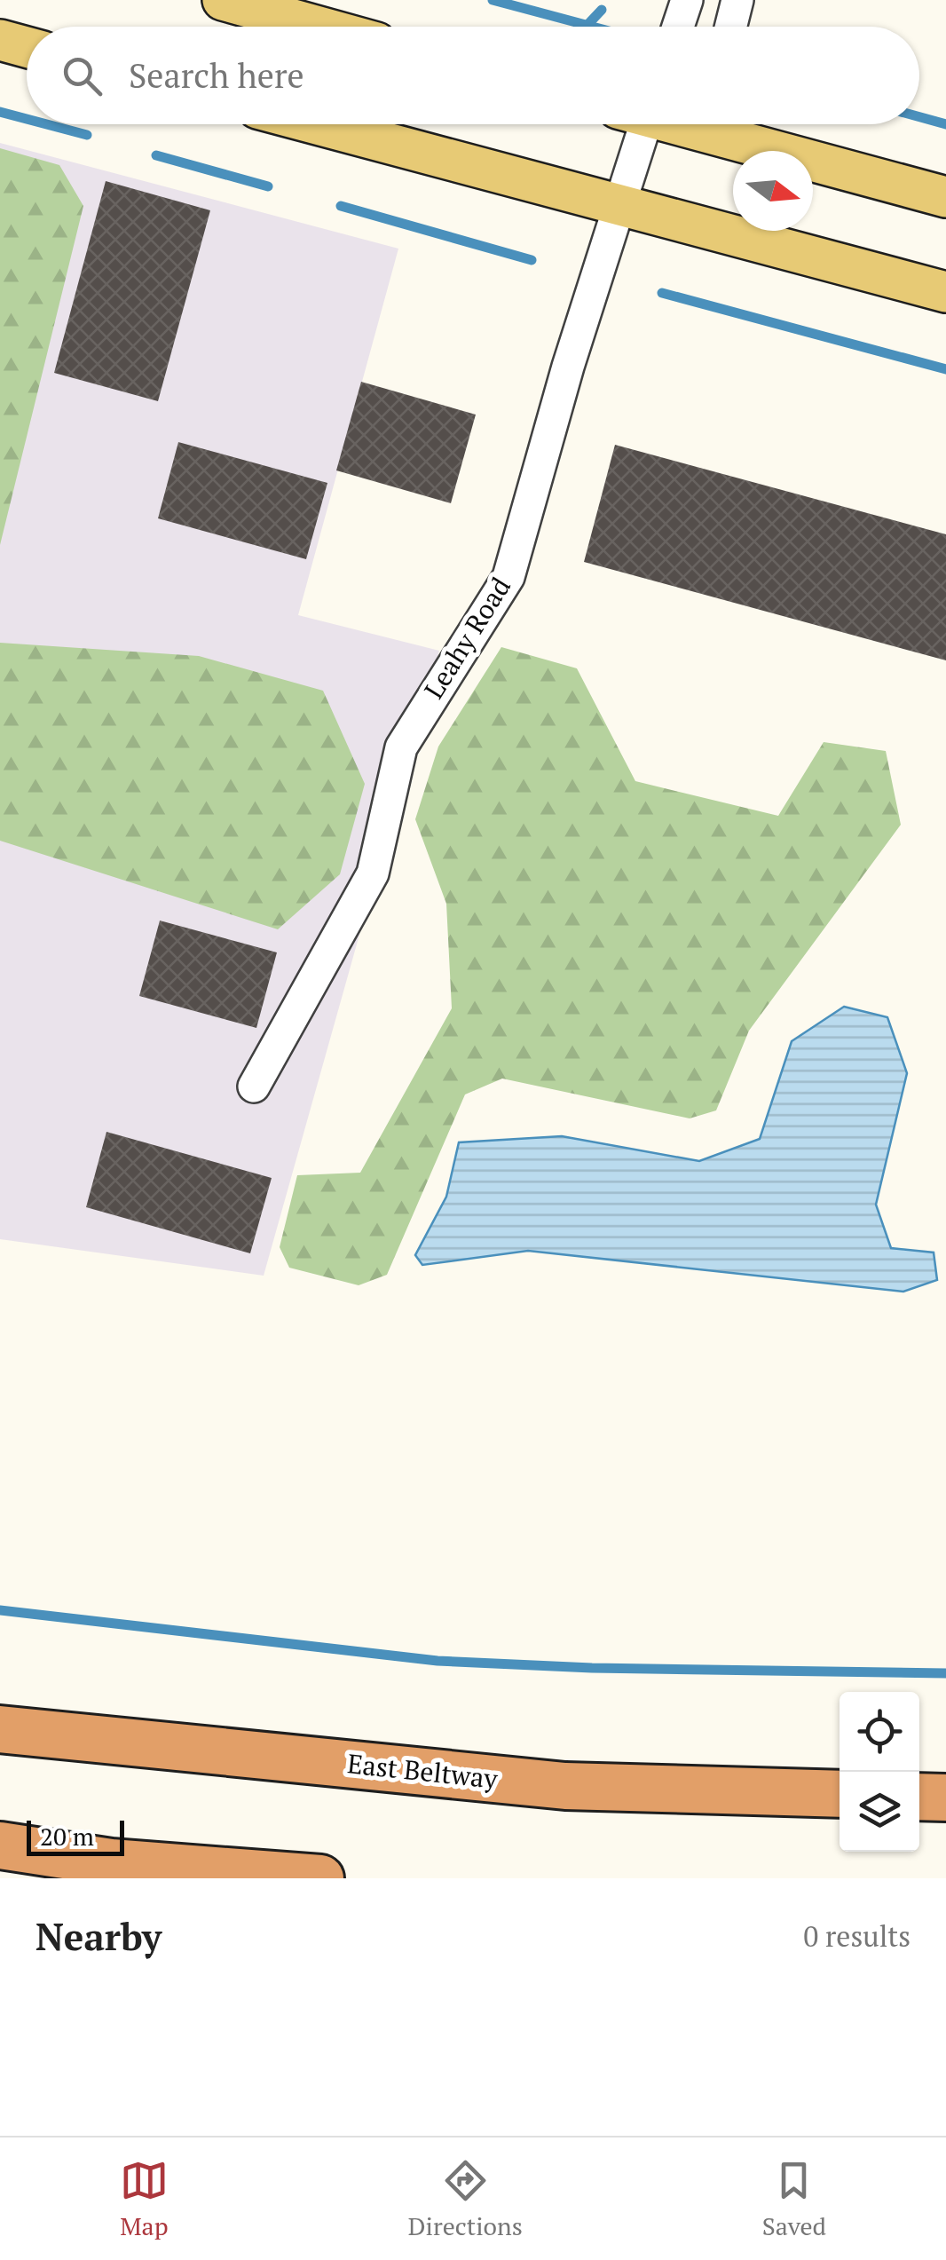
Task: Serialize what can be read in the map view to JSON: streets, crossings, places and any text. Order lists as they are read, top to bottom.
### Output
{
  "streets": {
    "highway": ["East Beltway"],
    "street": ["Leahy Road"]
  },
  "scale_bar": "20 m",
  "north": "right",
  "page": {
    "search": "Search here",
    "scale": "20 m",
    "heading": ["Nearby", "0 results"],
    "nav": ["Map", "Directions", "Saved"]
  }
}
